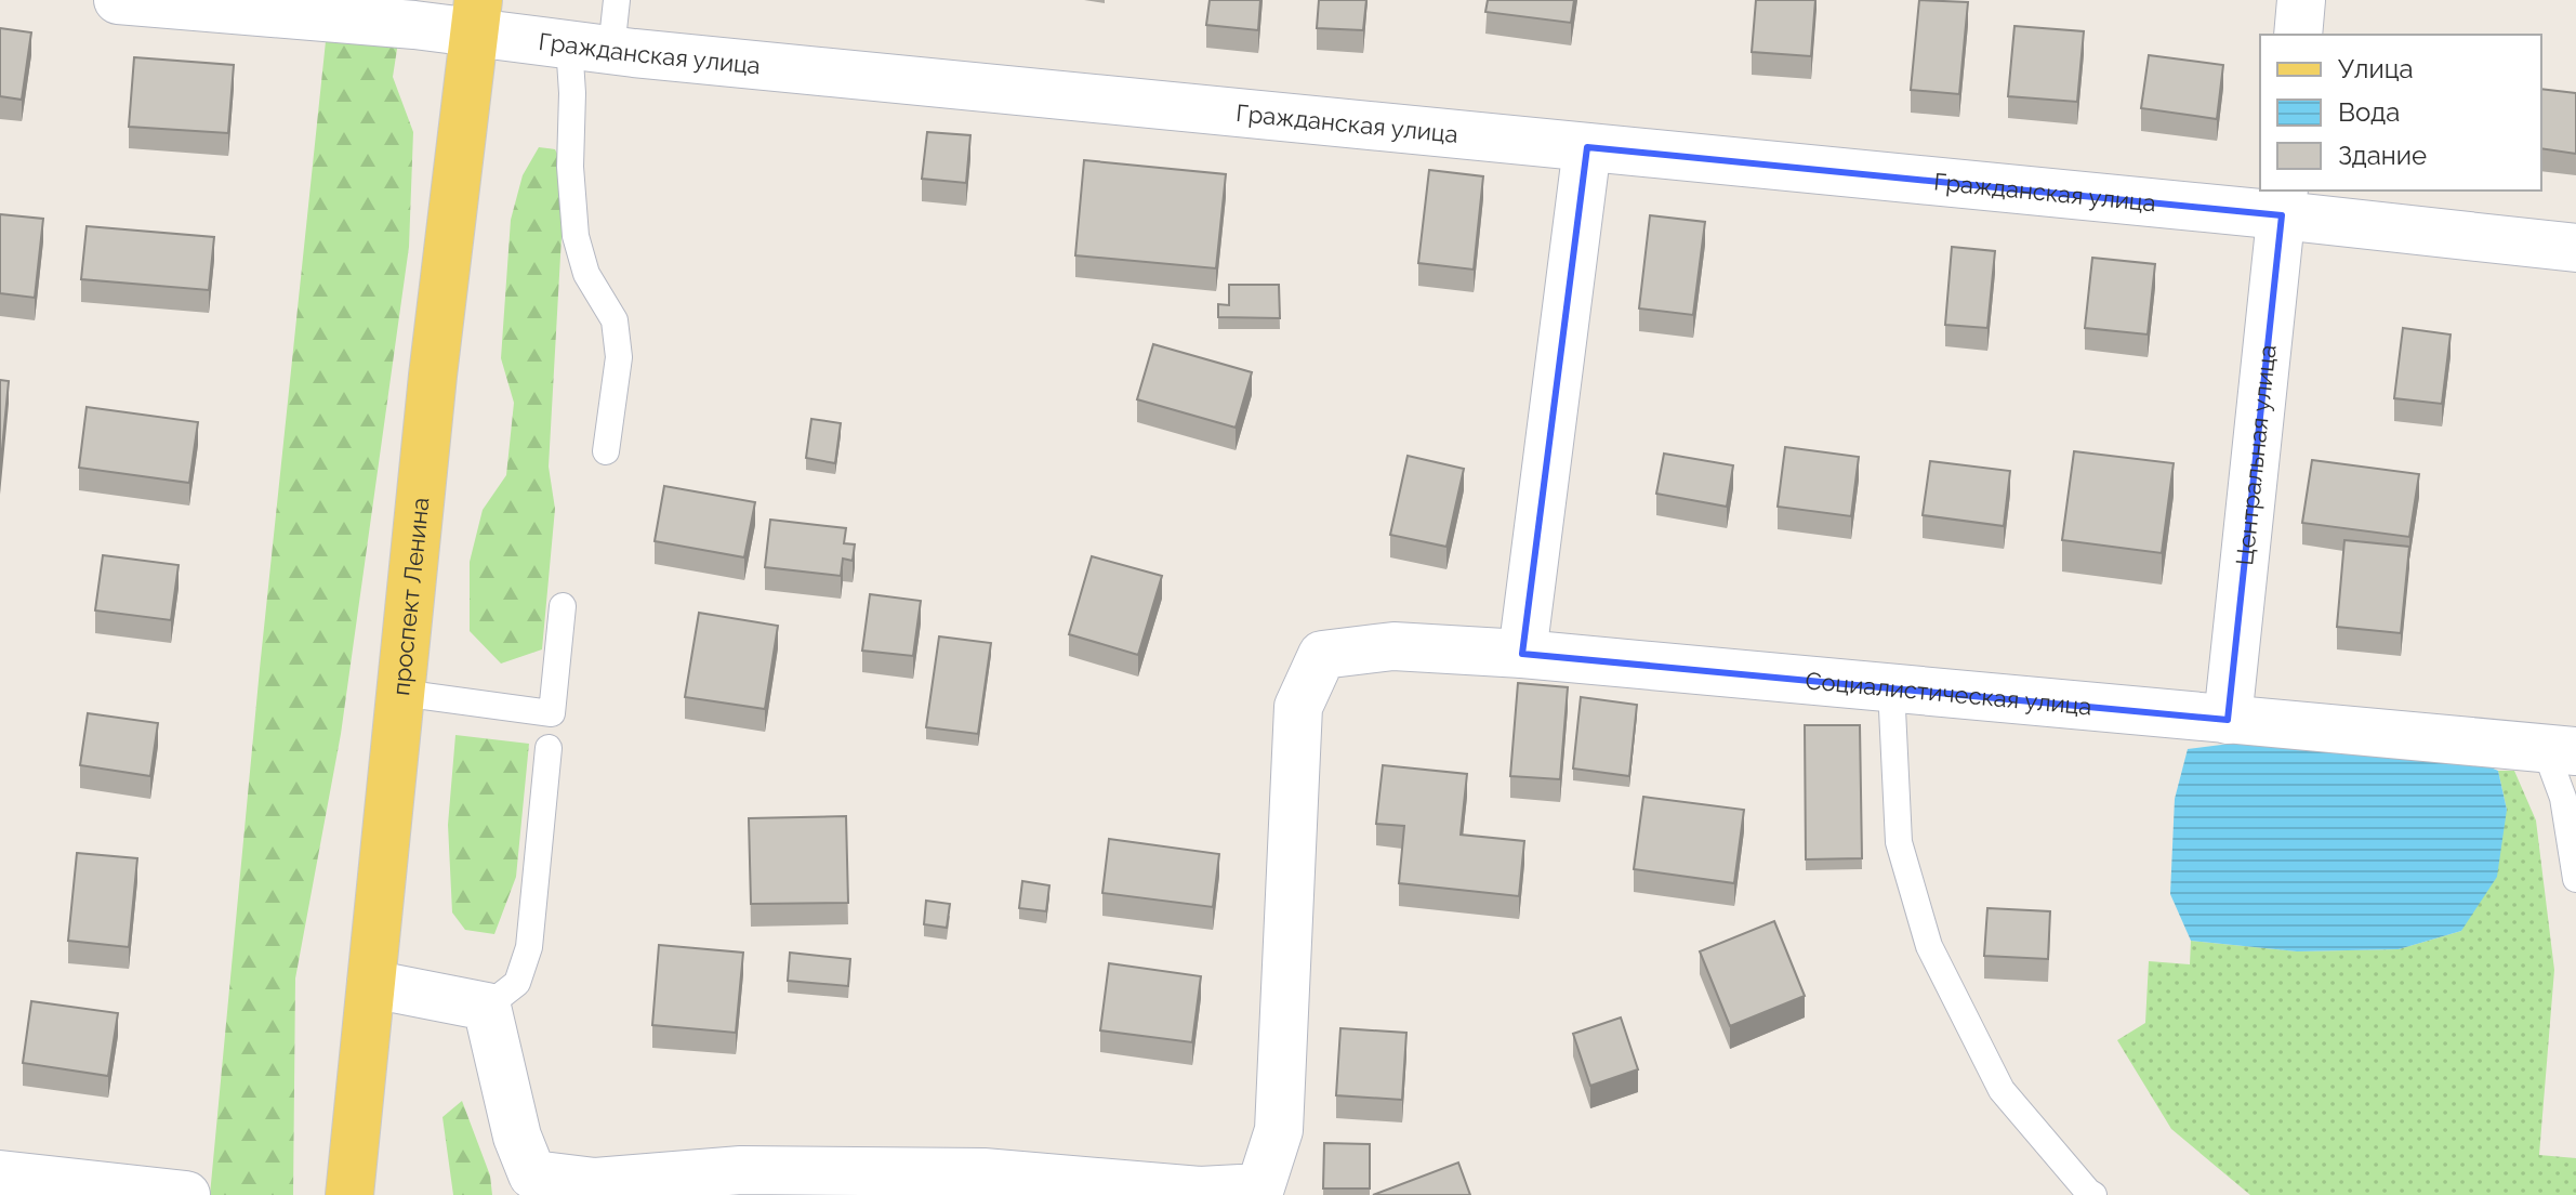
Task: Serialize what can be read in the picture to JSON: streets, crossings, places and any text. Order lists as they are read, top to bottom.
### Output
{
  "streets": {
    "main road": ["проспект Ленина"],
    "street": ["Гражданская улица", "Центральная улица", "Социалистическая улица"]
  },
  "crossings": [
    ["Гражданская улица", "Центральная улица"],
    ["Гражданская улица", "проспект Ленина"],
    ["Центральная улица", "Социалистическая улица"]
  ],
  "legend": ["Улица", "Вода", "Здание"]
}
